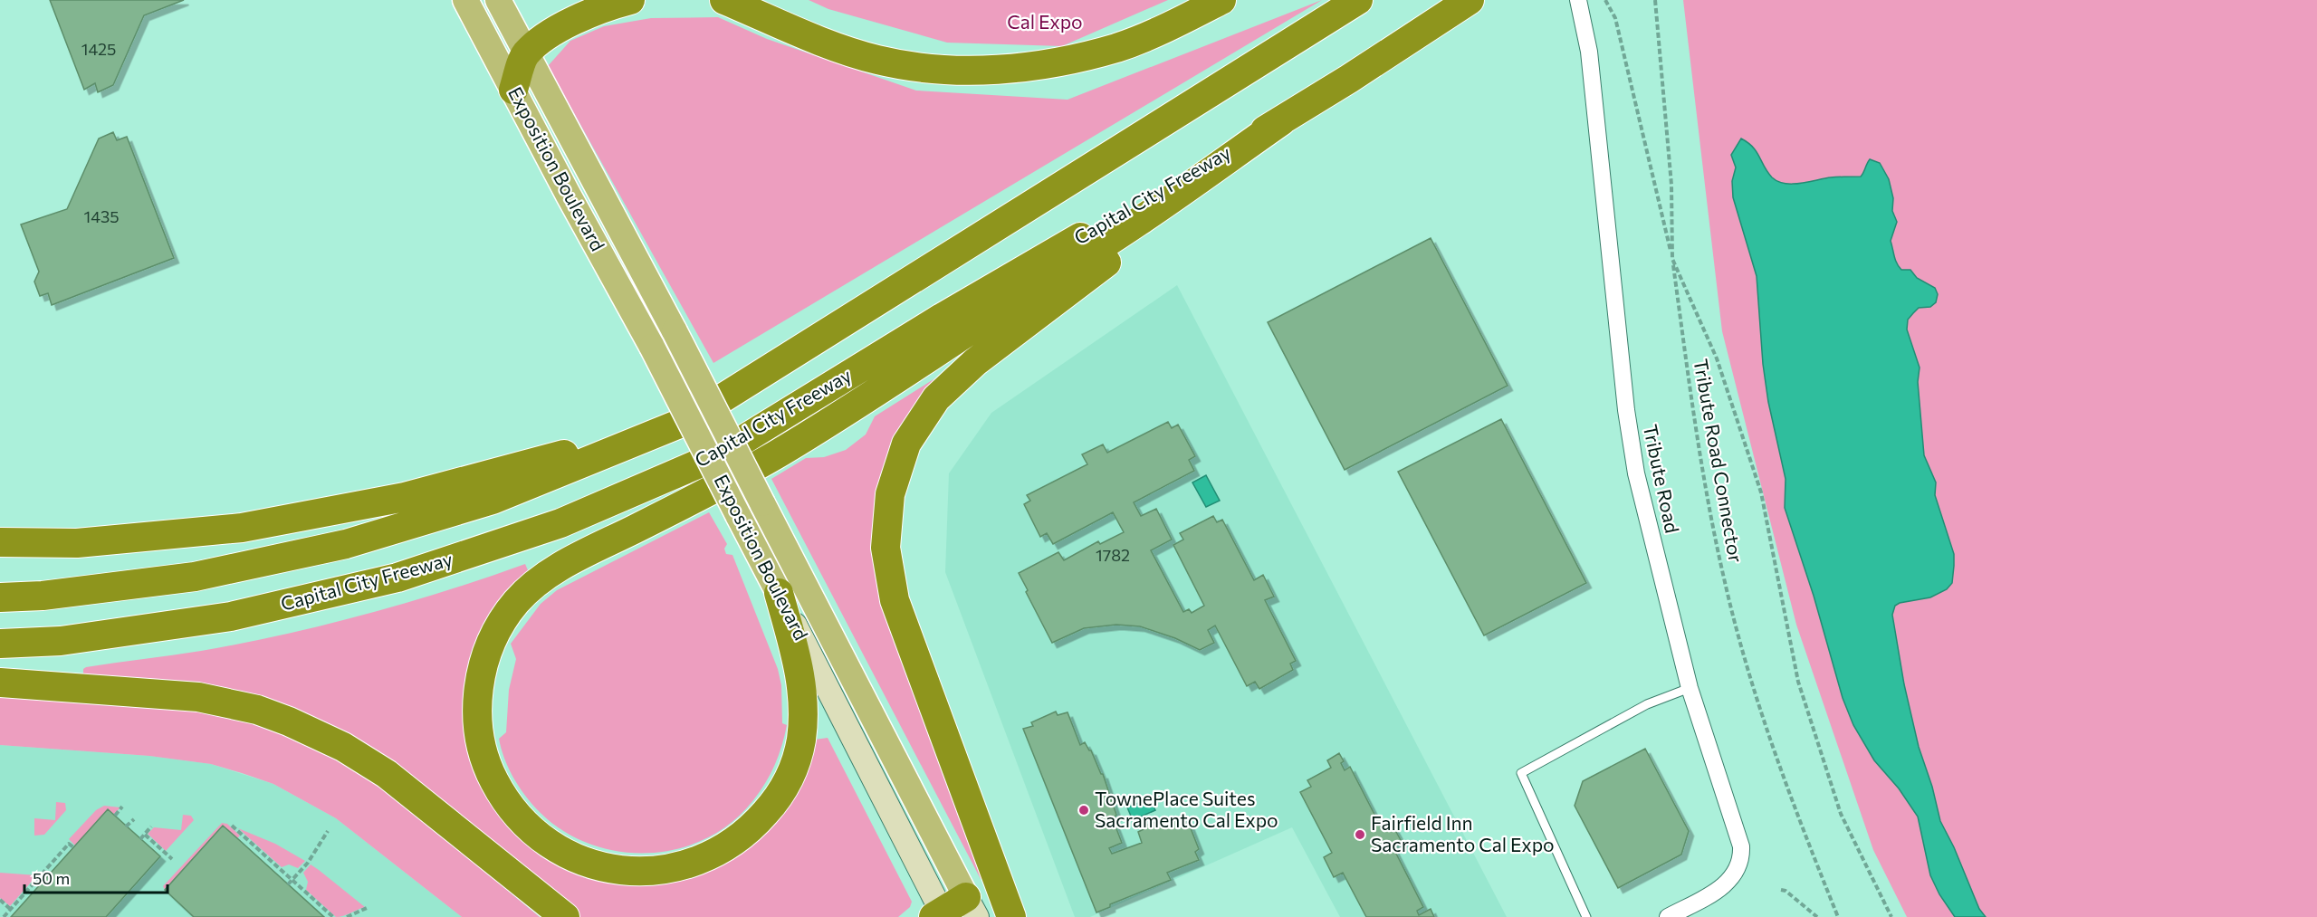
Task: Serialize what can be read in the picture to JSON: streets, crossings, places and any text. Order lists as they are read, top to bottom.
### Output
{
  "streets": {
    "highway": ["Capital City Freeway"],
    "main road": ["Exposition Boulevard"],
    "street": ["Tribute Road"],
    "path": ["Tribute Road Connector"]
  },
  "parks": ["Cal Expo"],
  "places": ["TownePlace Suites Sacramento Cal Expo", "Fairfield Inn Sacramento Cal Expo"],
  "house_numbers": ["1425", "1435", "1782"],
  "scale_bar": "50 m"
}
